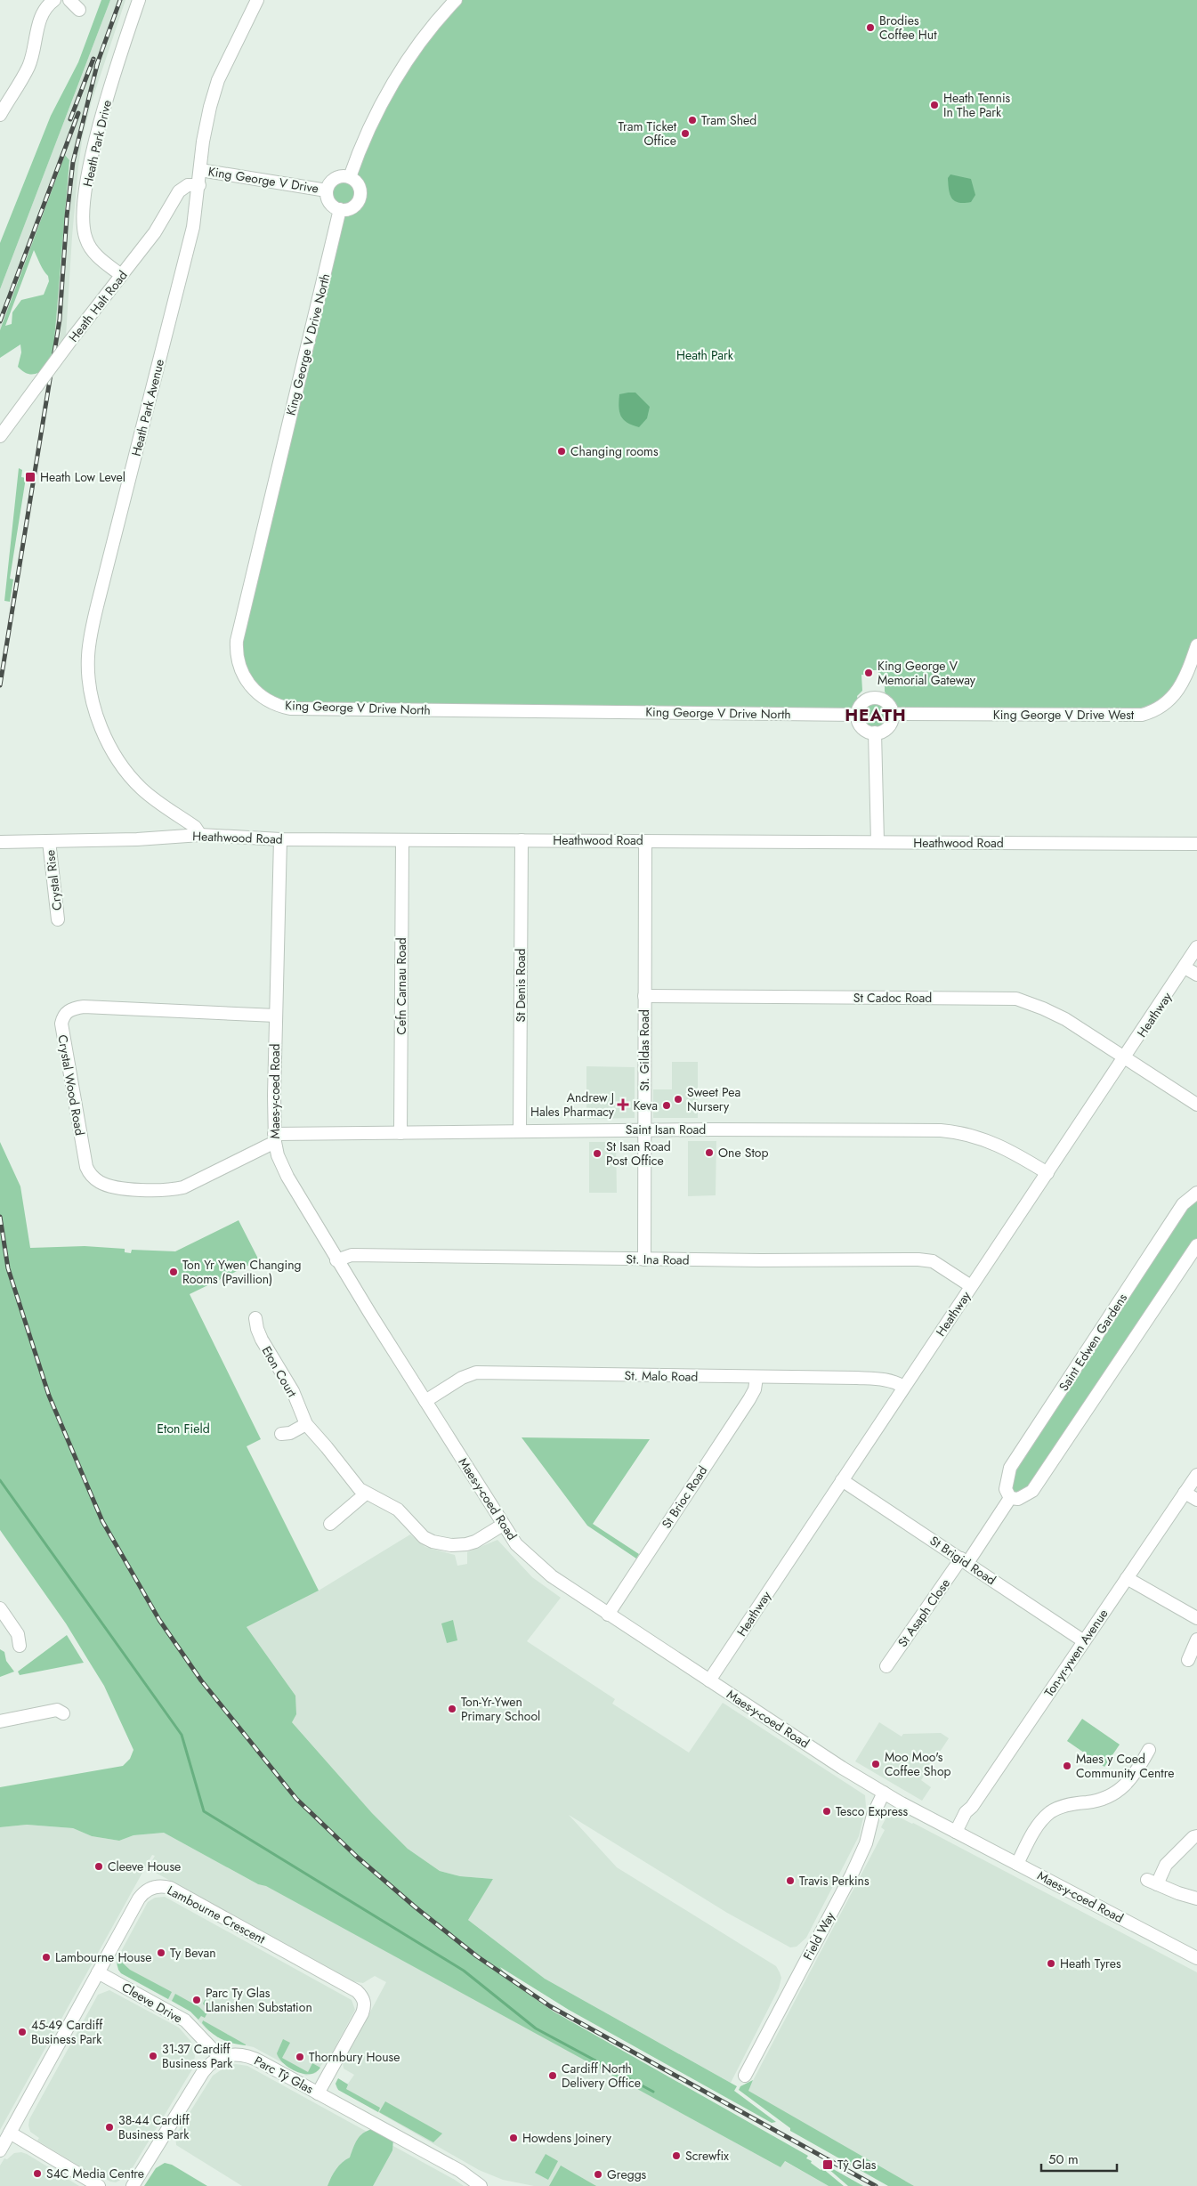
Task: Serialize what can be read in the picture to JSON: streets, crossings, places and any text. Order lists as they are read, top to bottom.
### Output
{
  "streets": {
    "street": [
      "Heath Park Drive",
      "King George V Drive",
      "Heath Halt Road",
      "King George V Drive North",
      "Heath Park Avenue",
      "King George V Drive West",
      "Heathwood Road",
      "Crystal Rise",
      "St Denis Road",
      "Cefn Carnau Road",
      "St Cadoc Road",
      "Heathway",
      "St. Gildas Road",
      "Crystal Wood Road",
      "Maes-y-coed Road",
      "Saint Isan Road",
      "St. Ina Road",
      "Saint Edwen Gardens",
      "Eton Court",
      "St. Malo Road",
      "St Brioc Road",
      "St Brigid Road",
      "St Asaph Close",
      "Ton-yr-ywen Avenue",
      "Lambourne Crescent",
      "Field Way",
      "Cleeve Drive",
      "Parc Tŷ Glas"
    ]
  },
  "crossings": [
    ["Heath Park Drive", "Heath Halt Road"],
    ["King George V Drive", "King George V Drive North"],
    ["King George V Drive", "Heath Park Avenue"],
    ["Heath Halt Road", "Heath Park Avenue"],
    ["King George V Drive North", "King George V Drive West"],
    ["Heath Park Avenue", "Heathwood Road"],
    ["Heathwood Road", "Crystal Rise"],
    ["Heathwood Road", "St Denis Road"],
    ["Heathwood Road", "Cefn Carnau Road"],
    ["Heathwood Road", "St. Gildas Road"],
    ["Heathwood Road", "Maes-y-coed Road"],
    ["St Denis Road", "Saint Isan Road"],
    ["Cefn Carnau Road", "Saint Isan Road"],
    ["St Cadoc Road", "Heathway"],
    ["St Cadoc Road", "St. Gildas Road"],
    ["Heathway", "Maes-y-coed Road"],
    ["Heathway", "Saint Isan Road"],
    ["Heathway", "St. Ina Road"],
    ["Heathway", "St. Malo Road"],
    ["Heathway", "St Brigid Road"],
    ["St. Gildas Road", "Saint Isan Road"],
    ["St. Gildas Road", "St. Ina Road"],
    ["Crystal Wood Road", "Maes-y-coed Road"],
    ["Crystal Wood Road", "Saint Isan Road"],
    ["Maes-y-coed Road", "Saint Isan Road"],
    ["Maes-y-coed Road", "St. Ina Road"],
    ["Maes-y-coed Road", "Eton Court"],
    ["Maes-y-coed Road", "St. Malo Road"],
    ["Maes-y-coed Road", "St Brioc Road"],
    ["Maes-y-coed Road", "Ton-yr-ywen Avenue"],
    ["Maes-y-coed Road", "Field Way"],
    ["St. Malo Road", "St Brioc Road"],
    ["St Brigid Road", "St Asaph Close"],
    ["St Brigid Road", "Ton-yr-ywen Avenue"],
    ["Lambourne Crescent", "Cleeve Drive"],
    ["Lambourne Crescent", "Parc Tŷ Glas"],
    ["Cleeve Drive", "Parc Tŷ Glas"]
  ],
  "districts": ["HEATH"],
  "parks": ["Heath Park", "Eton Field"],
  "places": {
    "other": [
      "Brodies Coffee Hut",
      "Heath Tennis In The Park",
      "Tram Shed",
      "Tram Ticket Office",
      "Changing rooms",
      "King George V Memorial Gateway",
      "Sweet Pea Nursery",
      "Keva",
      "One Stop",
      "St Isan Road Post Office",
      "Ton Yr Ywen Changing Rooms (Pavillion)",
      "Ton-Yr-Ywen Primary School",
      "Moo Moo's Coffee Shop",
      "Maes y Coed Community Centre",
      "Tesco Express",
      "Cleeve House",
      "Travis Perkins",
      "Ty Bevan",
      "Lambourne House",
      "Heath Tyres",
      "Parc Ty Glas Llanishen Substation",
      "45-49 Cardiff Business Park",
      "31-37 Cardiff Business Park",
      "Thornbury House",
      "Cardiff North Delivery Office",
      "38-44 Cardiff Business Park",
      "Howdens Joinery",
      "Screwfix",
      "S4C Media Centre",
      "Greggs"
    ],
    "transit": ["Heath Low Level", "Tŷ Glas"],
    "health": ["Andrew J Hales Pharmacy"]
  },
  "scale_bar": "50 m"
}
